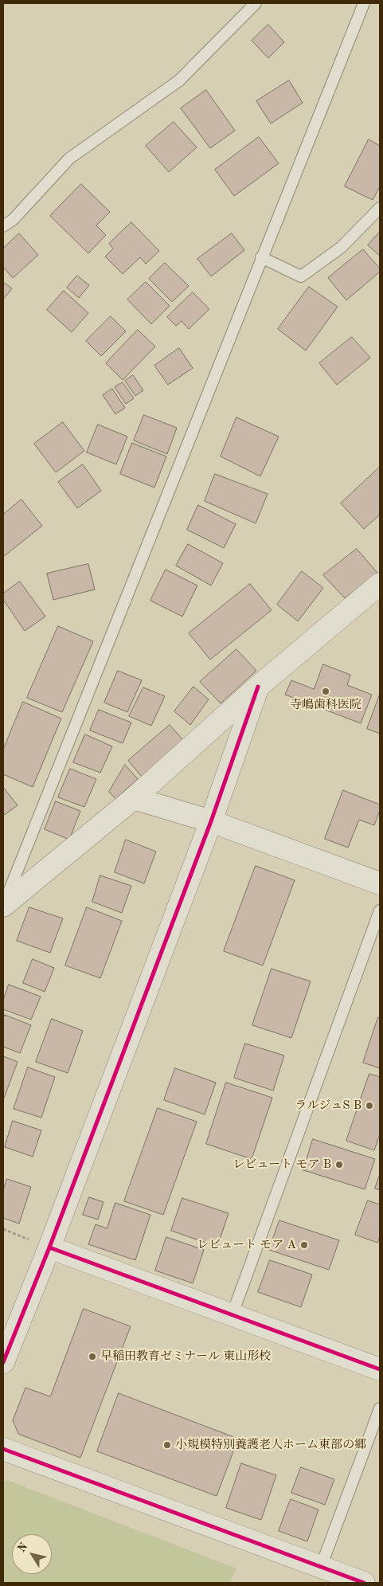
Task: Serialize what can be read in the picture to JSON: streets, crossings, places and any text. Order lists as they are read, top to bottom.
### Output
{
  "places": [
    "寺嶋歯科医院",
    "ラルジュS B",
    "レビュート モア B",
    "レビュート モア A",
    "早稲田教育ゼミナール 東山形校",
    "小規模特別養護老人ホーム東部の郷"
  ],
  "north": "top left"
}
